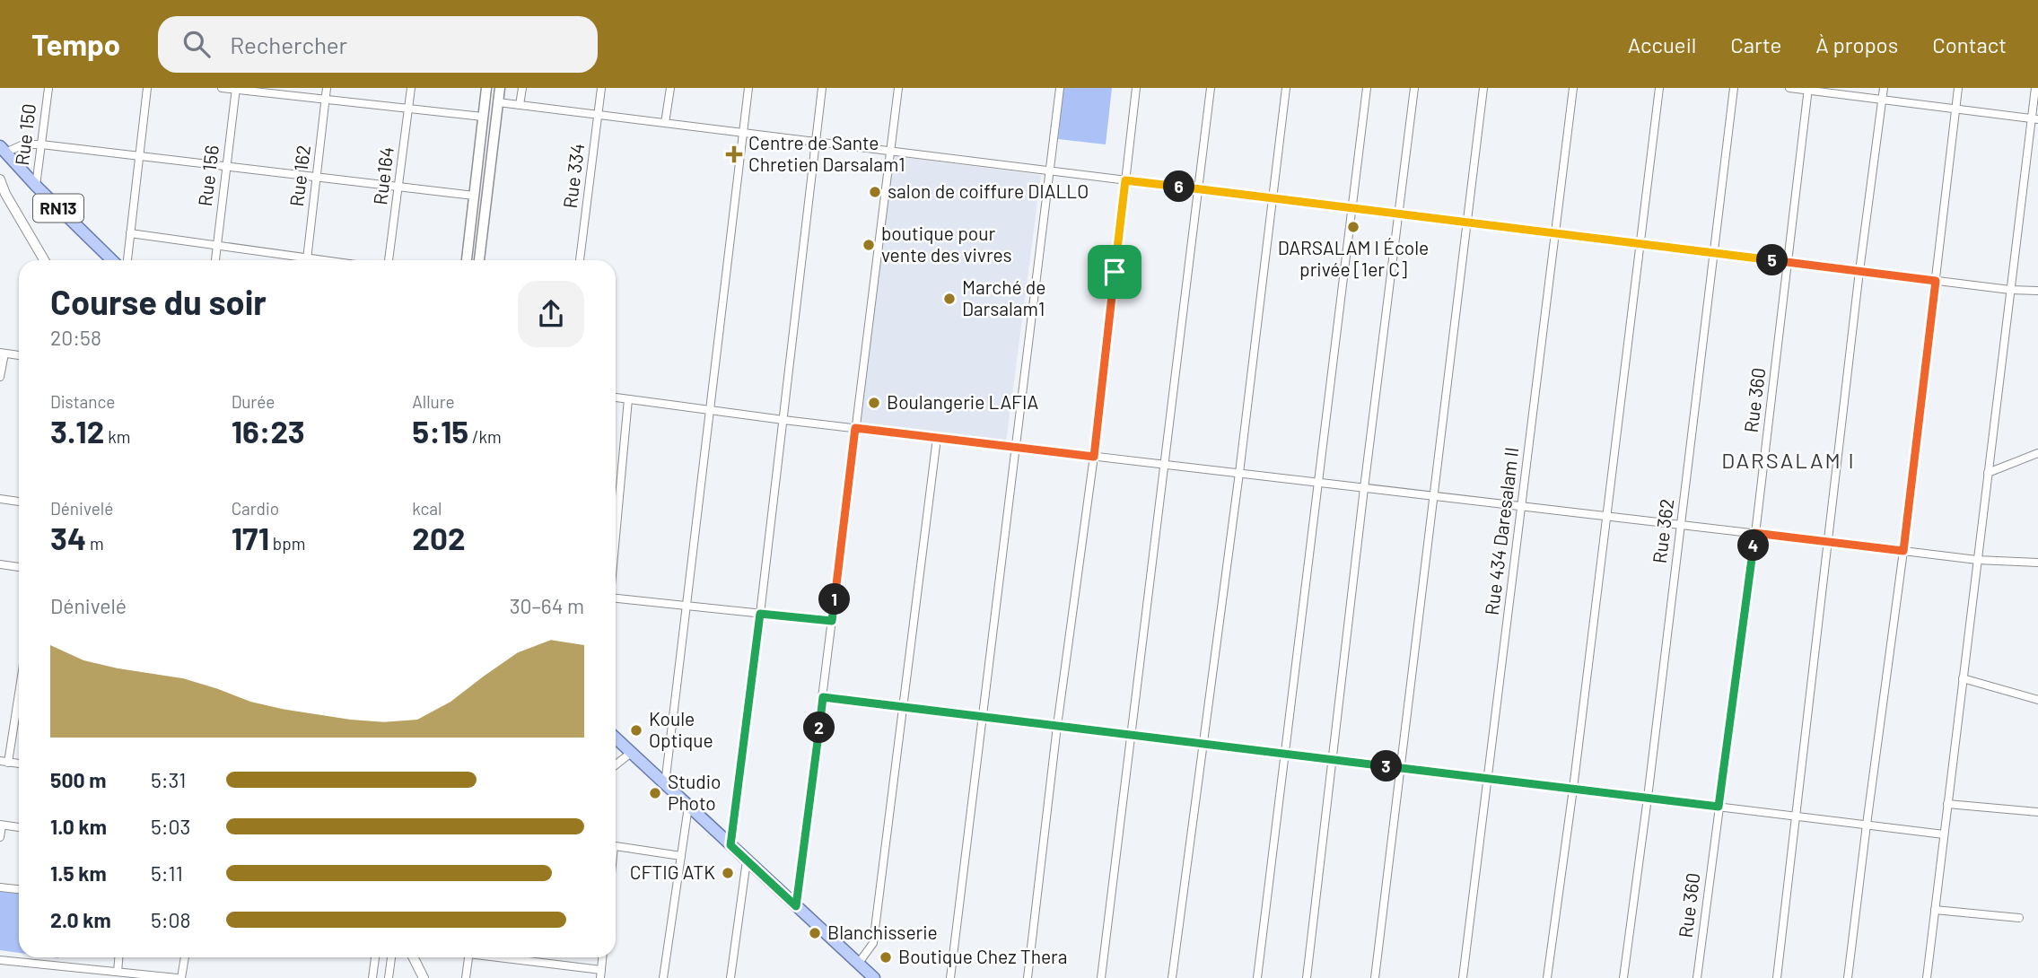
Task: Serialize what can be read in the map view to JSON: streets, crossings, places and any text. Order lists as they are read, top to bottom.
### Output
{
  "streets": {
    "main road": ["RN13"],
    "street": [
      "Rue 150",
      "Rue 156",
      "Rue 162",
      "Rue164",
      "Rue 334",
      "Rue 360",
      "Rue 434 Daresalam II",
      "Rue 362"
    ]
  },
  "crossings": [
    ["Rue 150", "RN13"]
  ],
  "districts": ["DARSALAM I"],
  "places": {
    "health": ["Centre de Sante Chretien Darsalam1"],
    "other": [
      "salon de coiffure DIALLO",
      "DARSALAM I École privée [1er C]",
      "boutique pour vente des vivres",
      "Marché de Darsalam1",
      "Boulangerie LAFIA",
      "Koule Optique",
      "Studio Photo",
      "CFTIG ATK",
      "Blanchisserie",
      "Boutique Chez Thera"
    ]
  },
  "page": {
    "header": "Tempo",
    "search": "Rechercher",
    "nav": [
      "Accueil",
      "Carte",
      "À propos",
      "Contact"
    ],
    "pins": [
      "6",
      "5",
      "4",
      "1",
      "2",
      "3"
    ],
    "heading": ["Course du soir", "20:58"],
    "stats": [
      ["Distance", "3.12 km"],
      ["Durée", "16:23"],
      ["Allure", "5:15 /km"],
      ["Dénivelé", "34 m"],
      ["Cardio", "171 bpm"],
      ["kcal", "202"]
    ],
    "chart": ["Dénivelé", "30–64 m"],
    "list": [
      {
        "name": "500 m",
        "note": "5:31"
      },
      {
        "name": "1.0 km",
        "note": "5:03"
      },
      {
        "name": "1.5 km",
        "note": "5:11"
      },
      {
        "name": "2.0 km",
        "note": "5:08"
      }
    ]
  }
}
